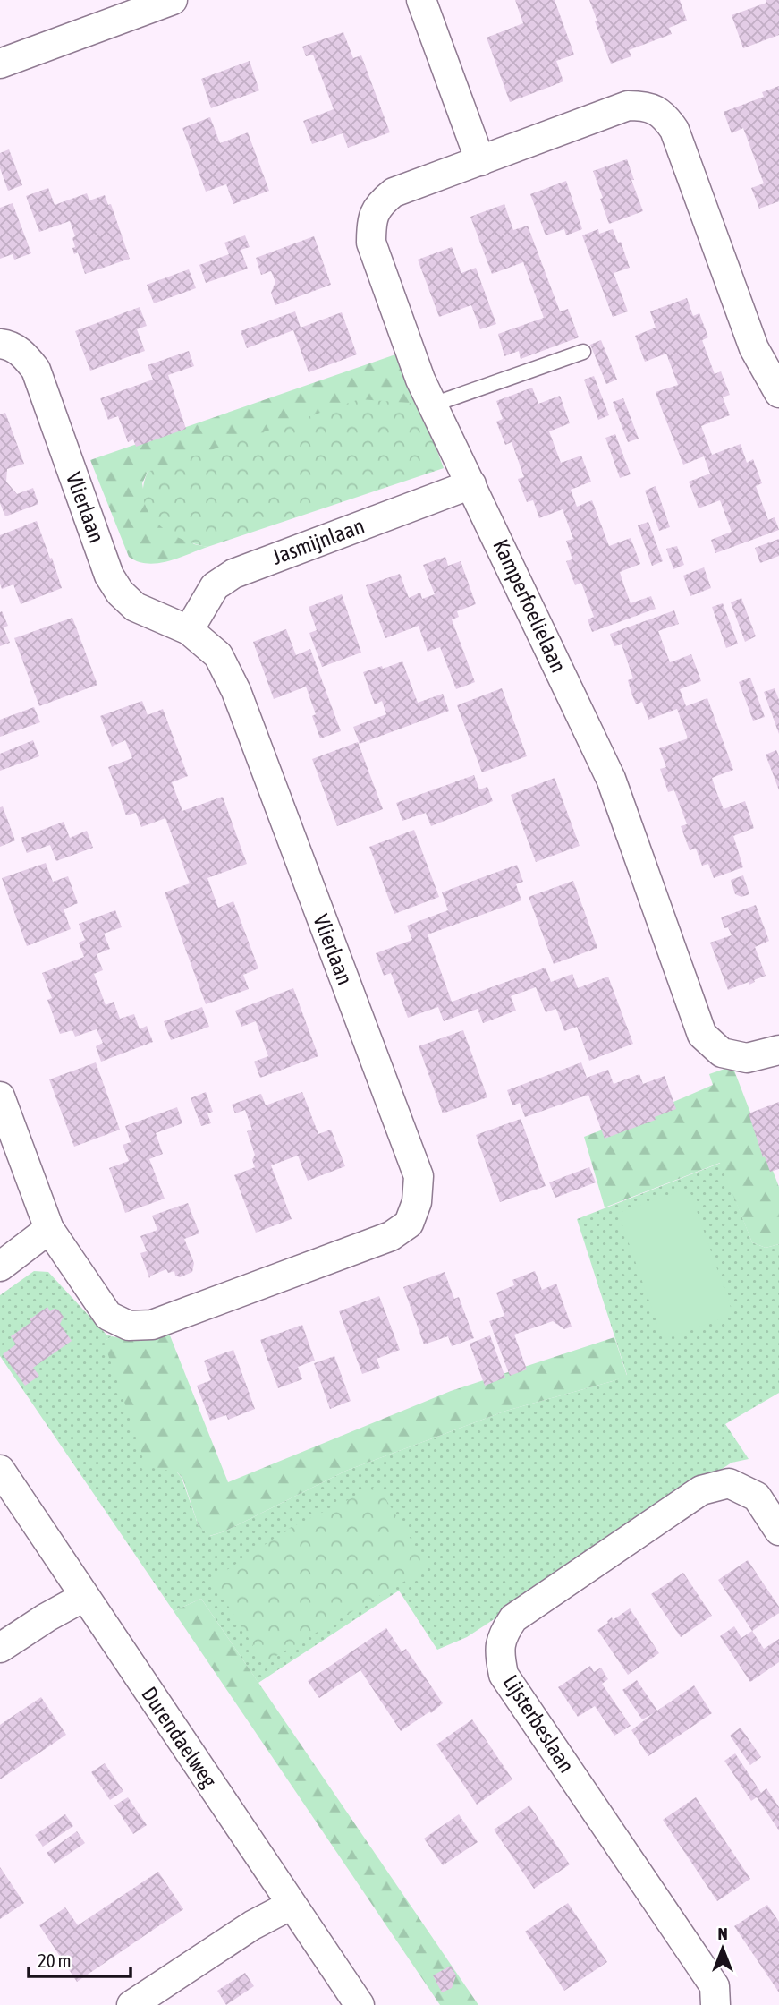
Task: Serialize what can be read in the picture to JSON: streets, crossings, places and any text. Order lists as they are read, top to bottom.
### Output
{
  "streets": {
    "street": [
      "Vlierlaan",
      "Jasmijnlaan",
      "Kamperfoelielaan",
      "Lijsterbeslaan",
      "Durendaelweg"
    ]
  },
  "crossings": [
    ["Vlierlaan", "Jasmijnlaan"],
    ["Jasmijnlaan", "Kamperfoelielaan"]
  ],
  "scale_bar": "20 m",
  "north": "top"
}
